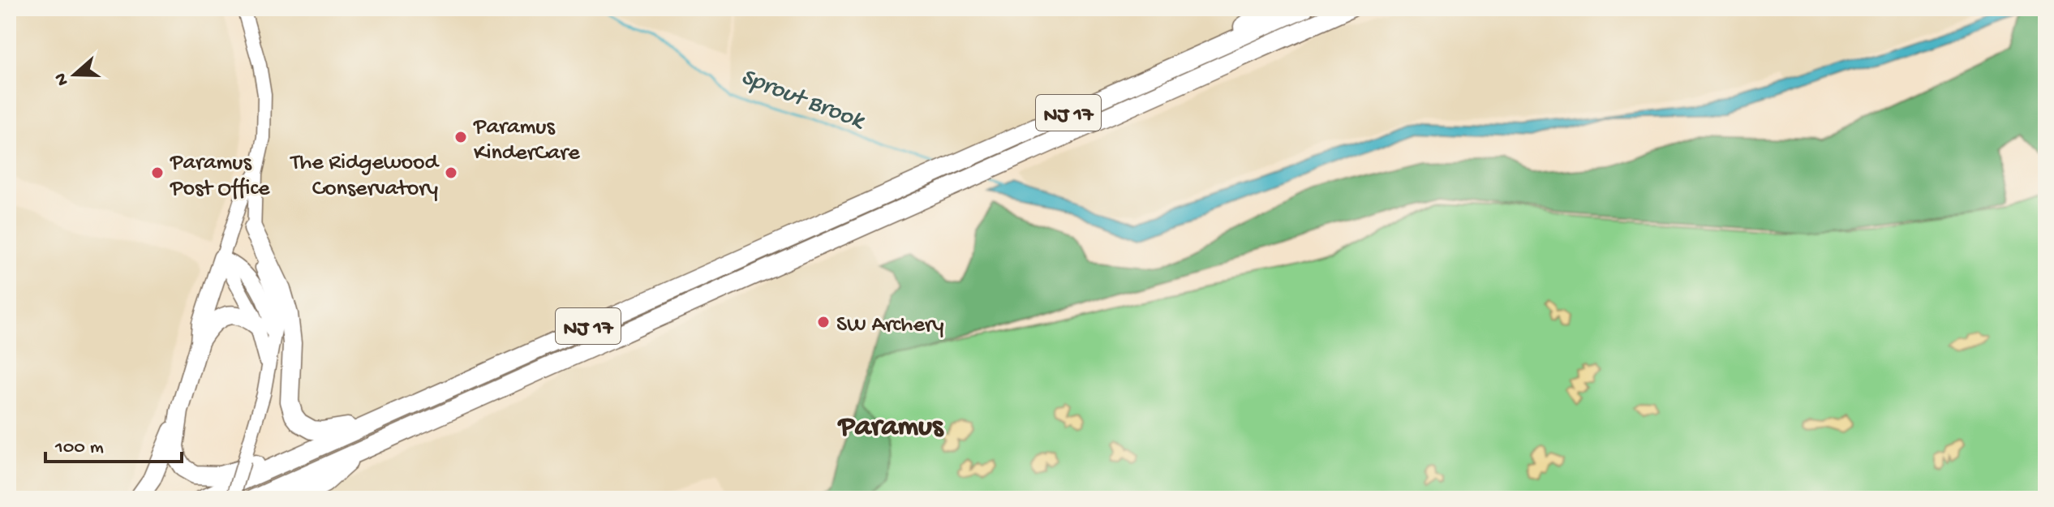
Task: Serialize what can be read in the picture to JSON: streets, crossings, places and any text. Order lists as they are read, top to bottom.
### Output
{
  "streets": {
    "highway": ["NJ 17"]
  },
  "districts": ["Paramus"],
  "water": ["Sprout Brook"],
  "places": [
    "Paramus KinderCare",
    "Paramus Post Office",
    "The Ridgewood Conservatory",
    "SW Archery"
  ],
  "scale_bar": "100 m",
  "north": "left"
}
